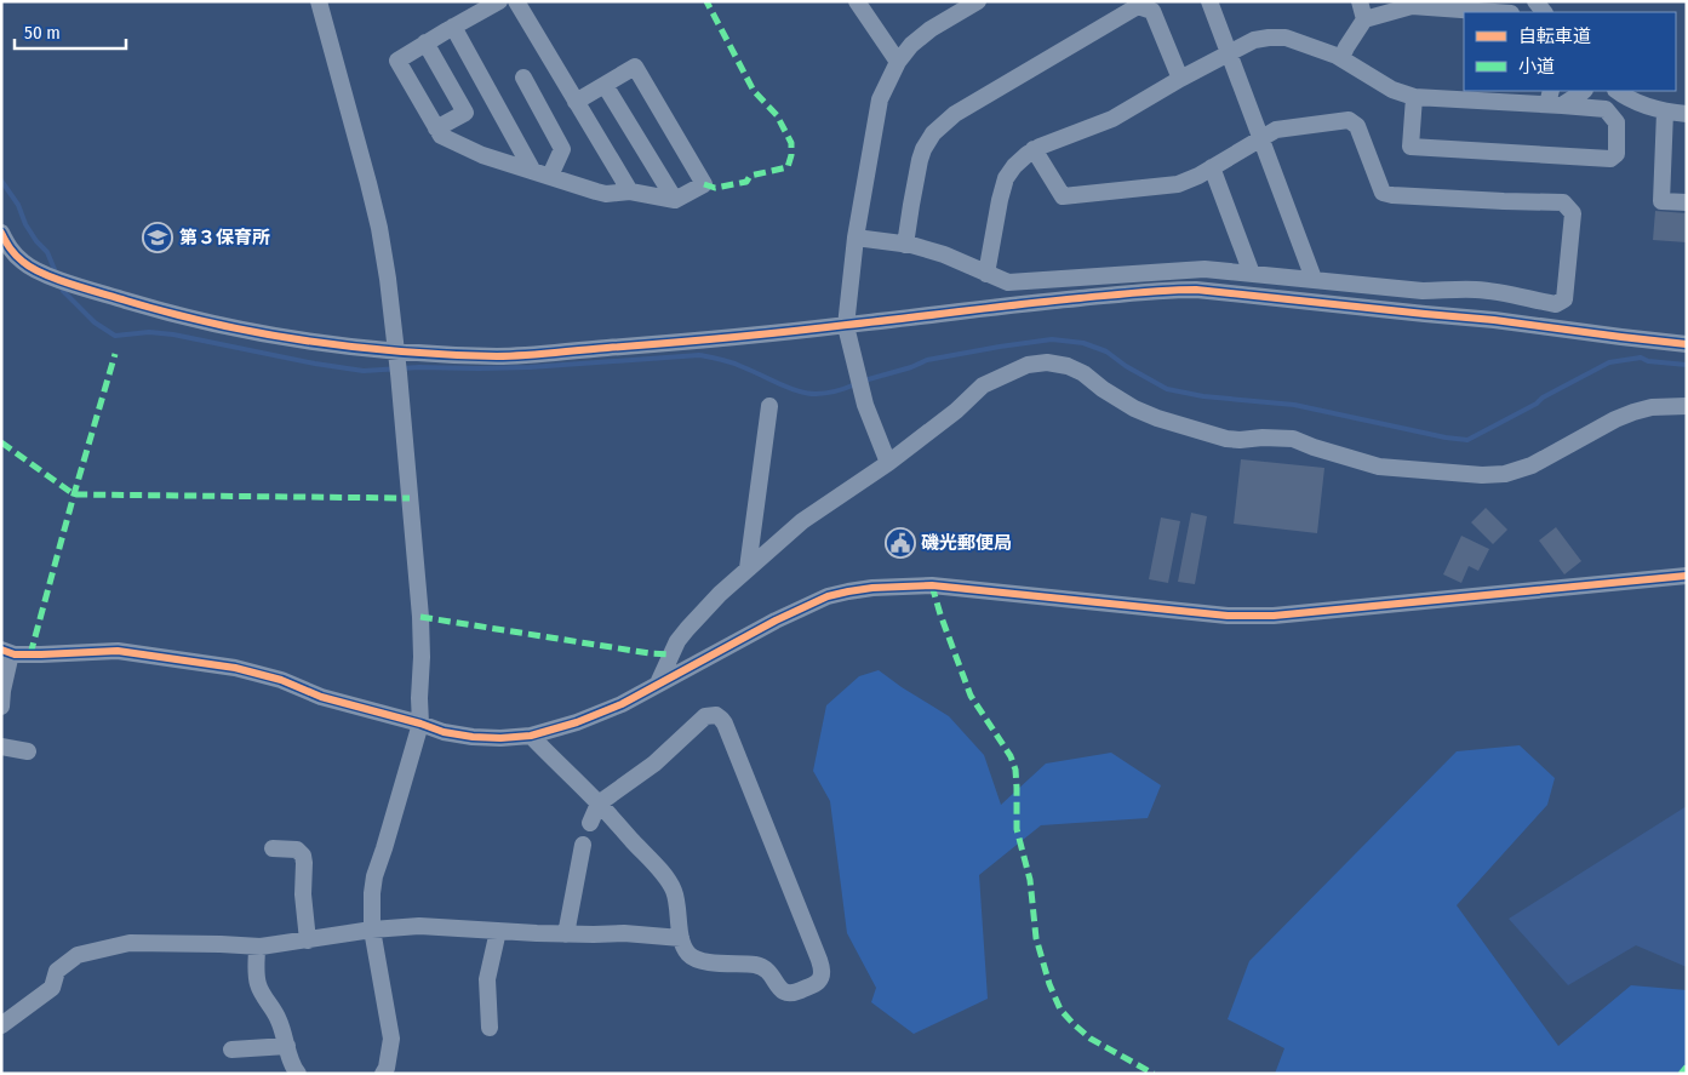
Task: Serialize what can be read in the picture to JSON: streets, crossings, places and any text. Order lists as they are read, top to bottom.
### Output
{
  "places": {
    "school or university": ["第３保育所"],
    "public building": ["磯光郵便局"]
  },
  "legend": ["自転車道", "小道"],
  "scale_bar": "50 m"
}
